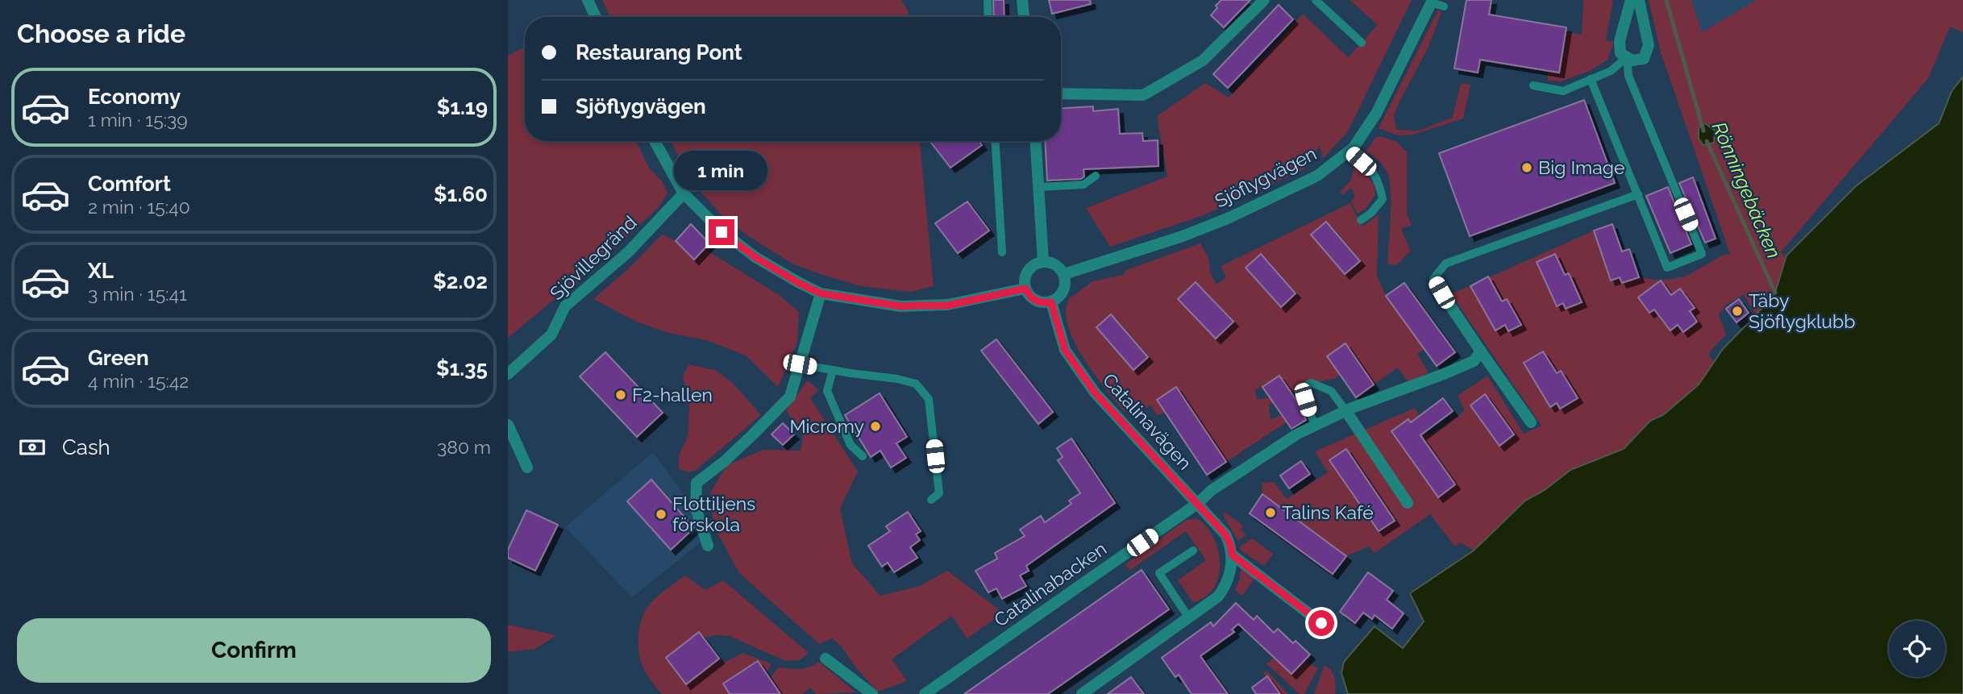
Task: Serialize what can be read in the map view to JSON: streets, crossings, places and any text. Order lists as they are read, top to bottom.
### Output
{
  "streets": {
    "street": [
      "Sjöflygvägen",
      "Sjövillegränd",
      "Catalinavägen",
      "Catalinabacken"
    ]
  },
  "crossings": [
    ["Sjöflygvägen", "Catalinavägen"],
    ["Catalinavägen", "Catalinabacken"]
  ],
  "water": ["Rönningebäcken"],
  "places": [
    "Big Image",
    "Täby Sjöflygklubb",
    "F2-hallen",
    "Micromy",
    "Talins Kafé",
    "Flottiljens förskola"
  ],
  "page": {
    "heading": "Choose a ride",
    "banner": ["Restaurang Pont", "Sjöflygvägen"],
    "list": [
      {
        "name": "Economy",
        "note": "1 min · 15:39",
        "value": "$1.19"
      },
      {
        "name": "Comfort",
        "note": "2 min · 15:40",
        "value": "$1.60"
      },
      {
        "name": "XL",
        "note": "3 min · 15:41",
        "value": "$2.02"
      },
      {
        "name": "Green",
        "note": "4 min · 15:42",
        "value": "$1.35"
      }
    ],
    "bubble": "1 min",
    "pay": ["Cash", "380 m"],
    "buttons": "Confirm"
  }
}
